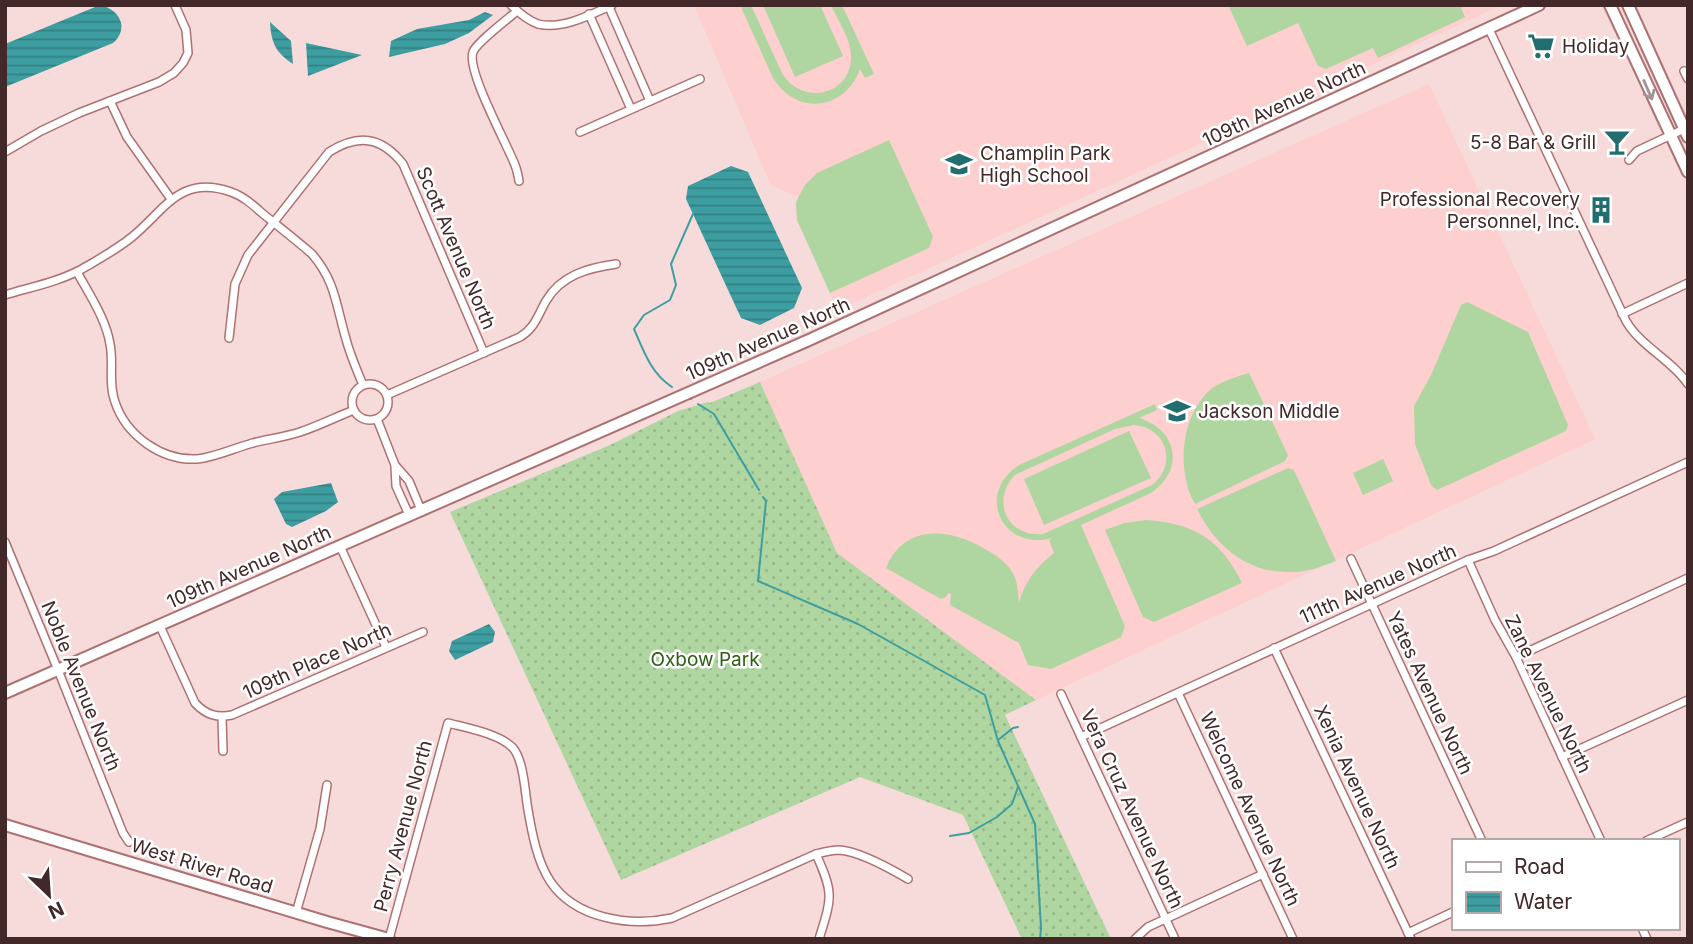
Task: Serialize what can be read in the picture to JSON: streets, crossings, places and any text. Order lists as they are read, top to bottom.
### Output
{
  "streets": {
    "street": [
      "109th Avenue North",
      "Scott Avenue North",
      "111th Avenue North",
      "109th Place North",
      "Noble Avenue North",
      "Yates Avenue North",
      "Zane Avenue North",
      "Xenia Avenue North",
      "Vera Cruz Avenue North",
      "Welcome Avenue North",
      "Perry Avenue North",
      "West River Road"
    ]
  },
  "crossings": [
    ["109th Avenue North", "Noble Avenue North"],
    ["111th Avenue North", "Yates Avenue North"],
    ["111th Avenue North", "Zane Avenue North"],
    ["111th Avenue North", "Xenia Avenue North"],
    ["111th Avenue North", "Vera Cruz Avenue North"],
    ["111th Avenue North", "Welcome Avenue North"],
    ["Perry Avenue North", "West River Road"]
  ],
  "parks": ["Oxbow Park"],
  "places": {
    "supermarket": ["Holiday"],
    "bar": ["5-8 Bar & Grill"],
    "school or university": ["Champlin Park High School", "Jackson Middle"],
    "building": ["Professional Recovery Personnel, Inc."]
  },
  "legend": ["Road", "Water"],
  "north": "bottom right"
}
